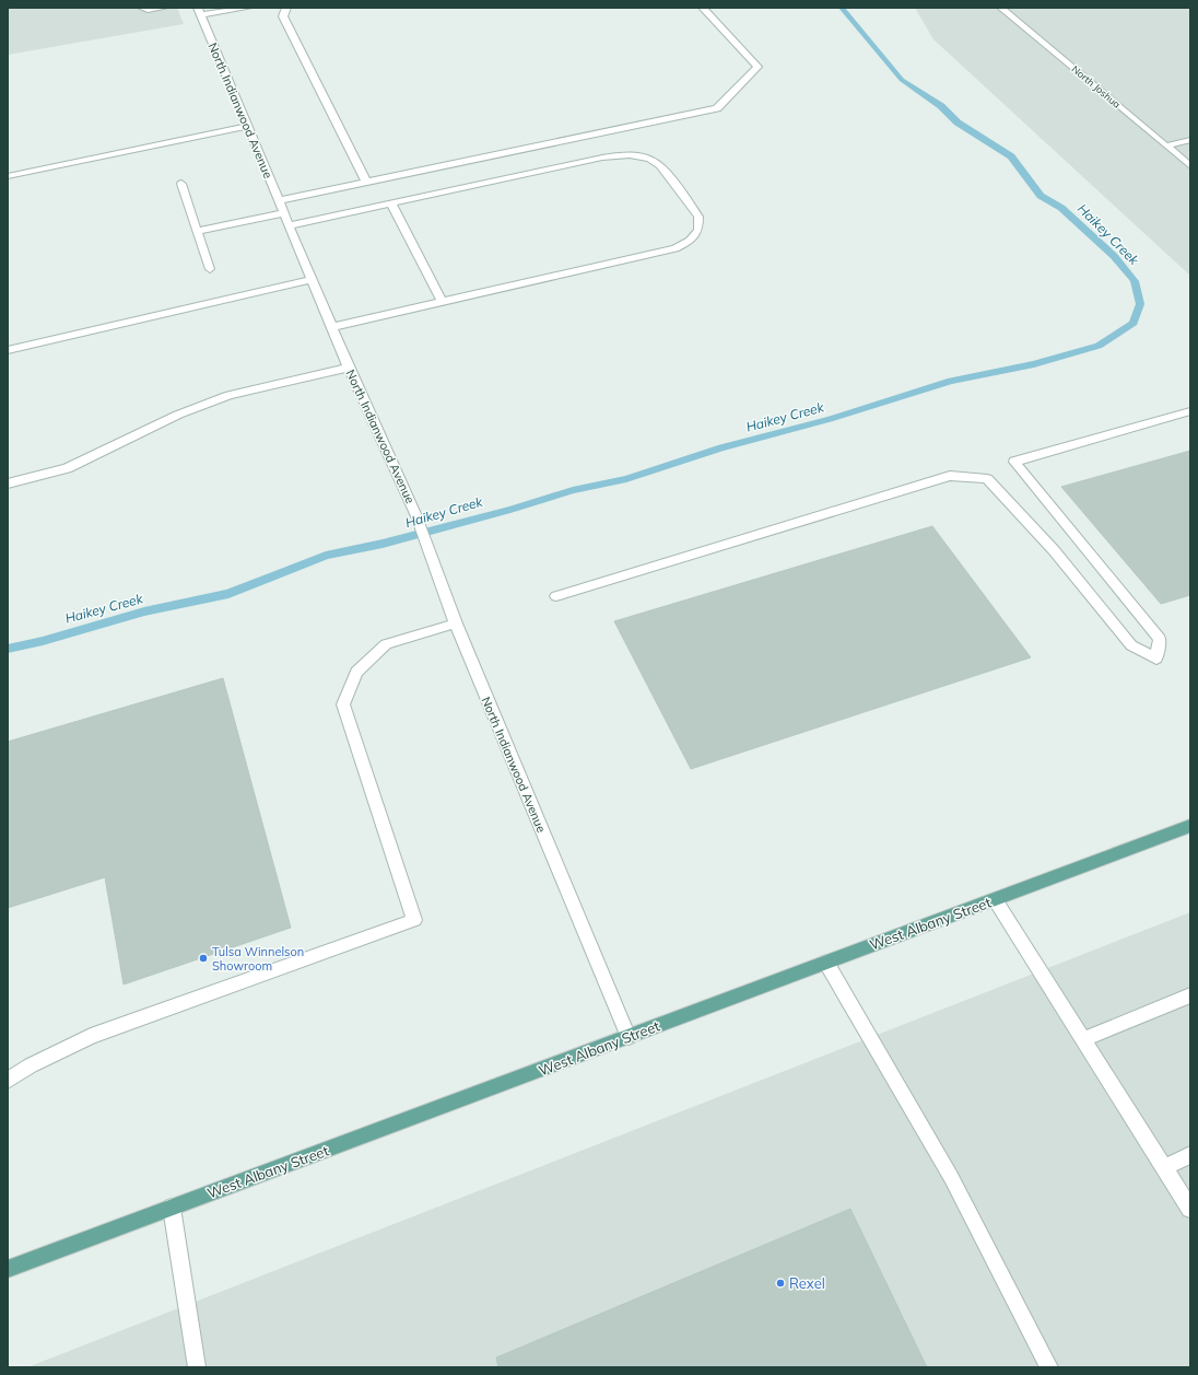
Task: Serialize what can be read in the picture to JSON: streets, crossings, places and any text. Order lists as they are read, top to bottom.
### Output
{
  "streets": {
    "main road": ["West Albany Street"],
    "street": ["North Joshua", "North Indianwood Avenue"]
  },
  "crossings": [
    ["North Indianwood Avenue", "West Albany Street"]
  ],
  "water": ["Haikey Creek"],
  "places": ["Tulsa Winnelson Showroom", "Rexel"]
}
